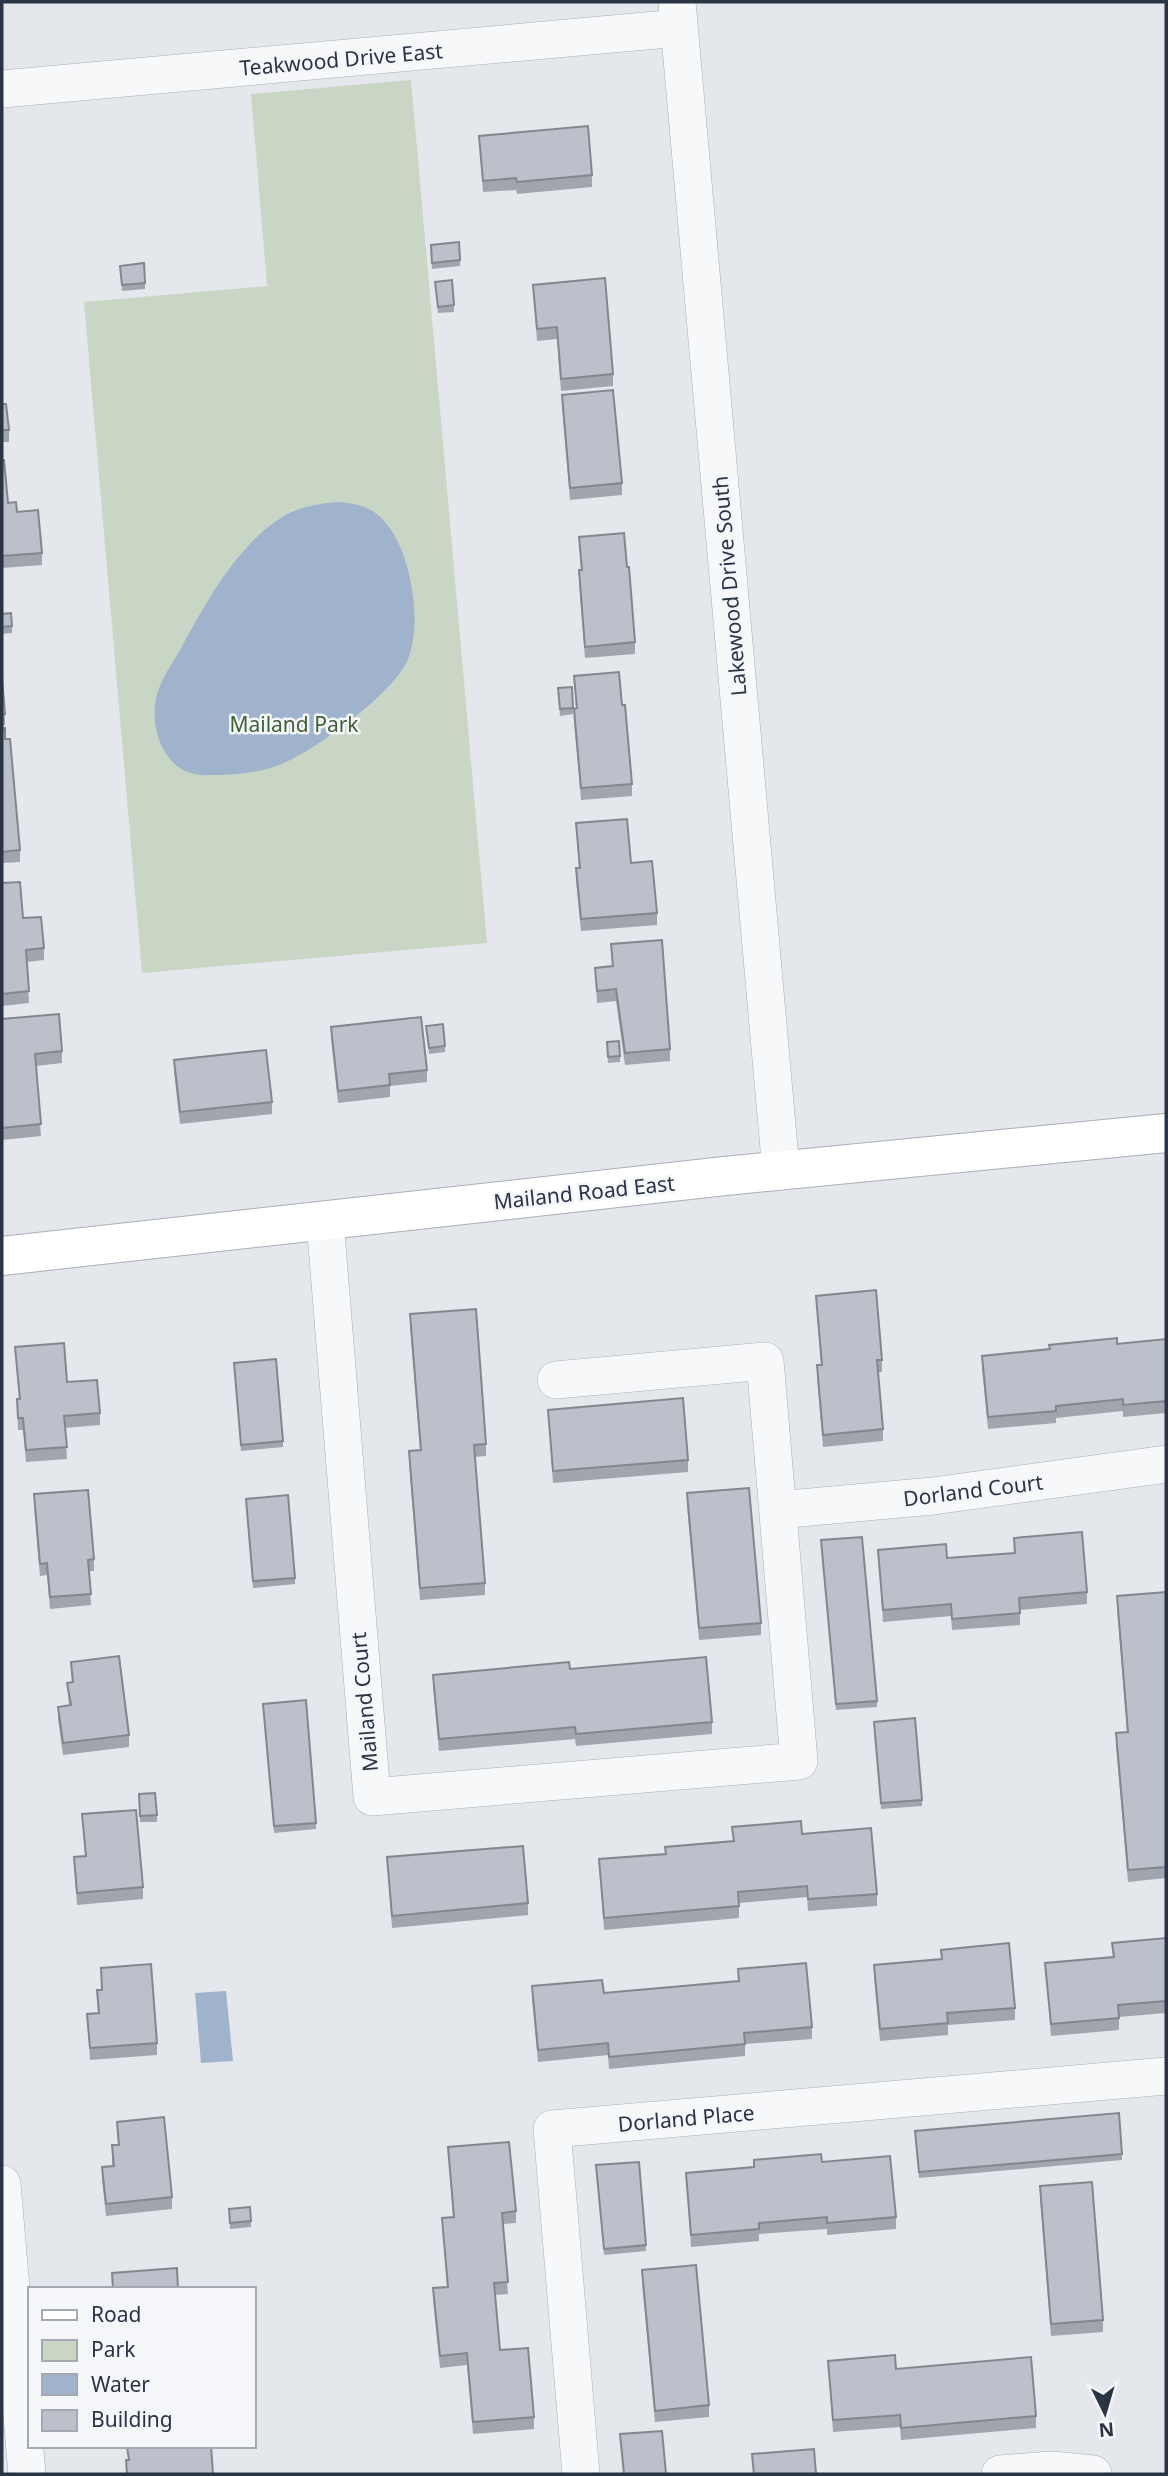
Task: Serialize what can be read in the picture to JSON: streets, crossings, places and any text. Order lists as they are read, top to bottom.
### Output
{
  "streets": {
    "street": [
      "Teakwood Drive East",
      "Lakewood Drive South",
      "Mailand Road East",
      "Dorland Court",
      "Mailand Court",
      "Dorland Place"
    ]
  },
  "crossings": [
    ["Teakwood Drive East", "Lakewood Drive South"],
    ["Lakewood Drive South", "Mailand Road East"],
    ["Mailand Road East", "Mailand Court"],
    ["Dorland Court", "Mailand Court"]
  ],
  "parks": ["Mailand Park"],
  "legend": [
    "Road",
    "Park",
    "Water",
    "Building"
  ],
  "north": "bottom"
}
